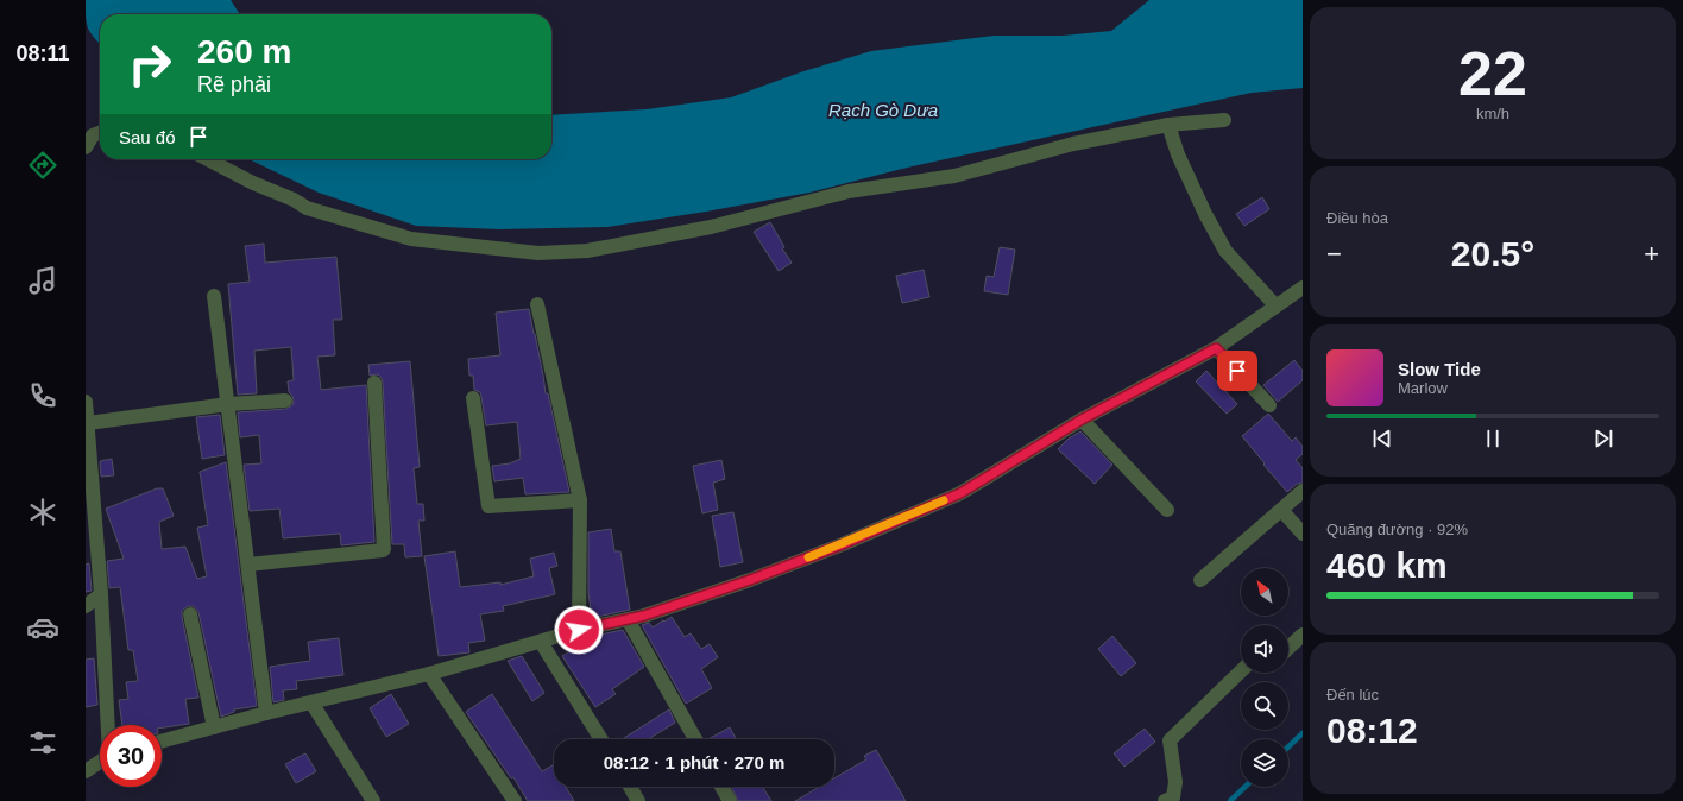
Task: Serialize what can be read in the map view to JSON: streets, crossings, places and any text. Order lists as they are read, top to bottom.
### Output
{
  "water": ["Rạch Gò Dưa"],
  "north": "top left",
  "page": {
    "tabs": "08:11",
    "tile": [
      ["22", "km/h"],
      "Điều hòa",
      ["Quãng đường · 92%", "460 km"],
      ["Đến lúc", "08:12"]
    ],
    "turn": ["260 m", "Rẽ phải"],
    "then": "Sau đó",
    "heat": ["−", "20.5°", "+"],
    "song": ["Slow Tide", "Marlow"],
    "limit": "30",
    "trip": "08:12 · 1 phút · 270 m"
  }
}
